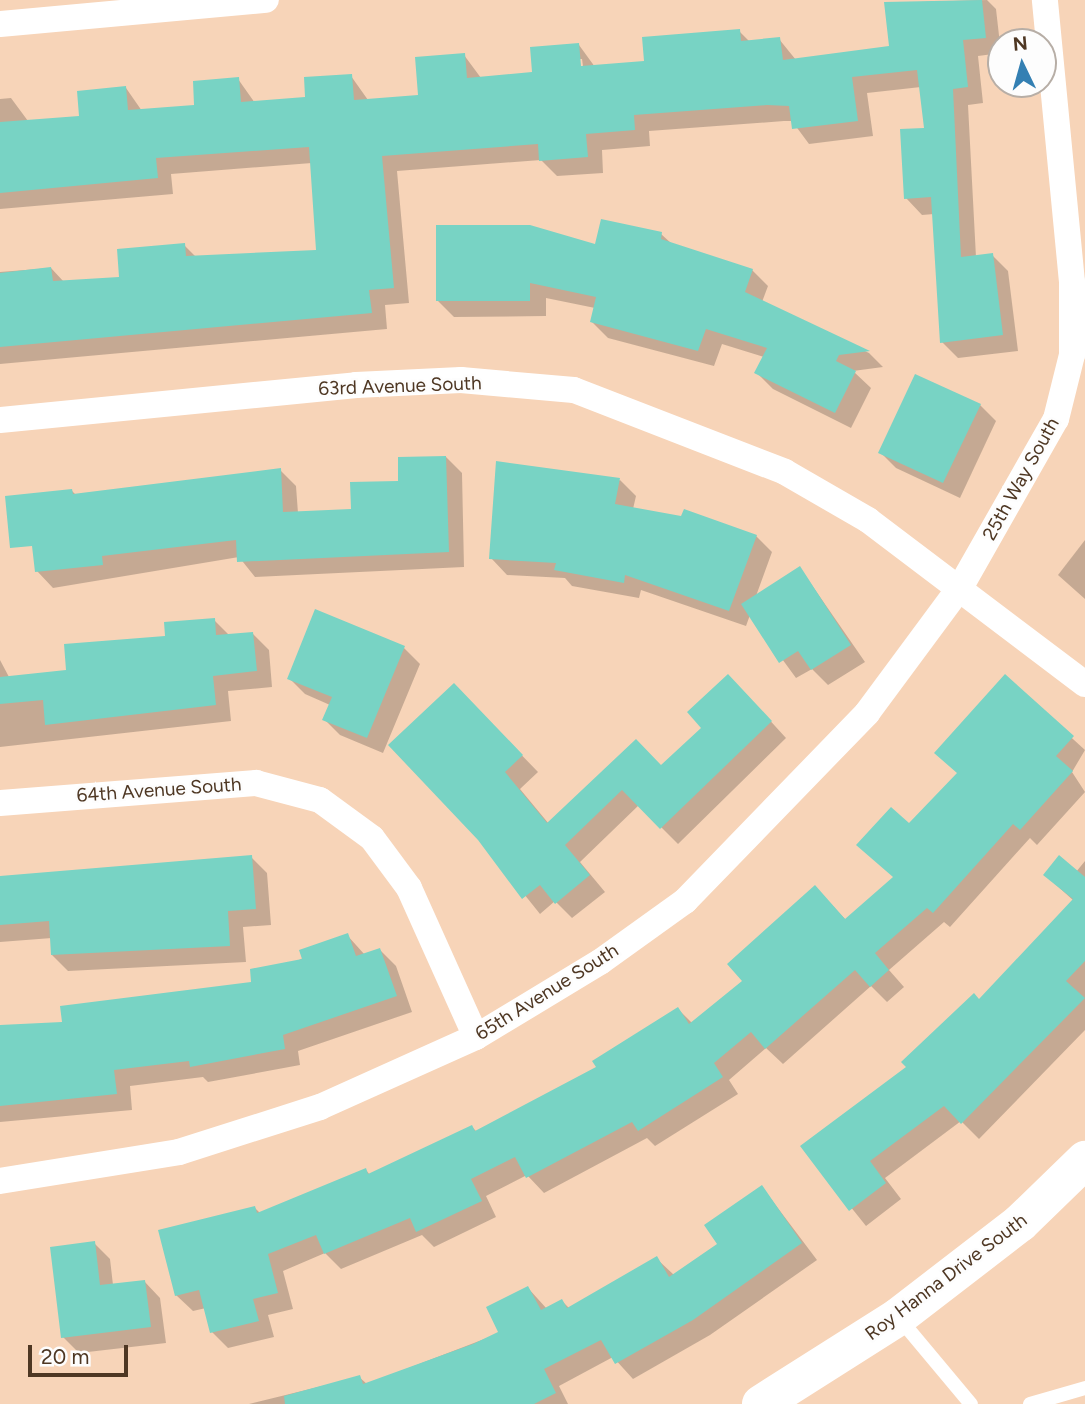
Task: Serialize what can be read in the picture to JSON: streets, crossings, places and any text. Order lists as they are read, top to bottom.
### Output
{
  "streets": {
    "street": [
      "63rd Avenue South",
      "25th Way South",
      "64th Avenue South",
      "65th Avenue South",
      "Roy Hanna Drive South"
    ]
  },
  "crossings": [
    ["63rd Avenue South", "25th Way South"],
    ["63rd Avenue South", "65th Avenue South"],
    ["25th Way South", "65th Avenue South"],
    ["64th Avenue South", "65th Avenue South"]
  ],
  "scale_bar": "20 m",
  "north": "top"
}
